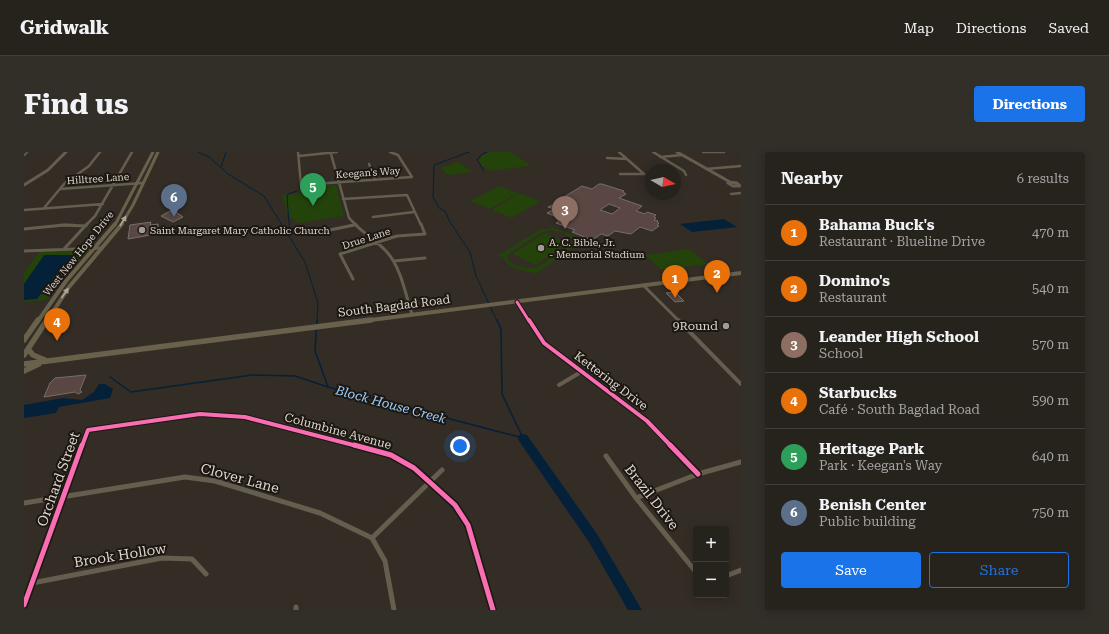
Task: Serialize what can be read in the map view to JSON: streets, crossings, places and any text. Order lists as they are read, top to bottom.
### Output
{
  "streets": {
    "main road": ["West New Hope Drive", "South Bagdad Road"],
    "street": [
      "Keegan's Way",
      "Hilltree Lane",
      "Drue Lane",
      "Kettering Drive",
      "Columbine Avenue",
      "Clover Lane",
      "Orchard Street",
      "Brazil Drive",
      "Brook Hollow"
    ]
  },
  "crossings": [
    ["Hilltree Lane", "West New Hope Drive"],
    ["South Bagdad Road", "Kettering Drive"],
    ["Columbine Avenue", "Orchard Street"],
    ["Clover Lane", "Orchard Street"],
    ["Orchard Street", "Brook Hollow"]
  ],
  "water": ["Block House Creek"],
  "places": ["Saint Margaret Mary Catholic Church", "A. C. Bible, Jr. - Memorial Stadium", "9Round"],
  "north": "right",
  "page": {
    "header": "Gridwalk",
    "nav": ["Map", "Directions", "Saved"],
    "buttons": [
      "Directions",
      ["Save", "Share"]
    ],
    "title": "Find us",
    "heading": ["Nearby", "6 results"],
    "pins": [
      "5",
      "6",
      "3",
      "2",
      "1",
      "4"
    ],
    "list": [
      {
        "mark": "1",
        "name": "Bahama Buck's",
        "note": "Restaurant · Blueline Drive",
        "value": "470 m"
      },
      {
        "mark": "2",
        "name": "Domino's",
        "note": "Restaurant",
        "value": "540 m"
      },
      {
        "mark": "3",
        "name": "Leander High School",
        "note": "School",
        "value": "570 m"
      },
      {
        "mark": "4",
        "name": "Starbucks",
        "note": "Café · South Bagdad Road",
        "value": "590 m"
      },
      {
        "mark": "5",
        "name": "Heritage Park",
        "note": "Park · Keegan's Way",
        "value": "640 m"
      },
      {
        "mark": "6",
        "name": "Benish Center",
        "note": "Public building",
        "value": "750 m"
      }
    ],
    "map_buttons": ["+", "−"]
  }
}
